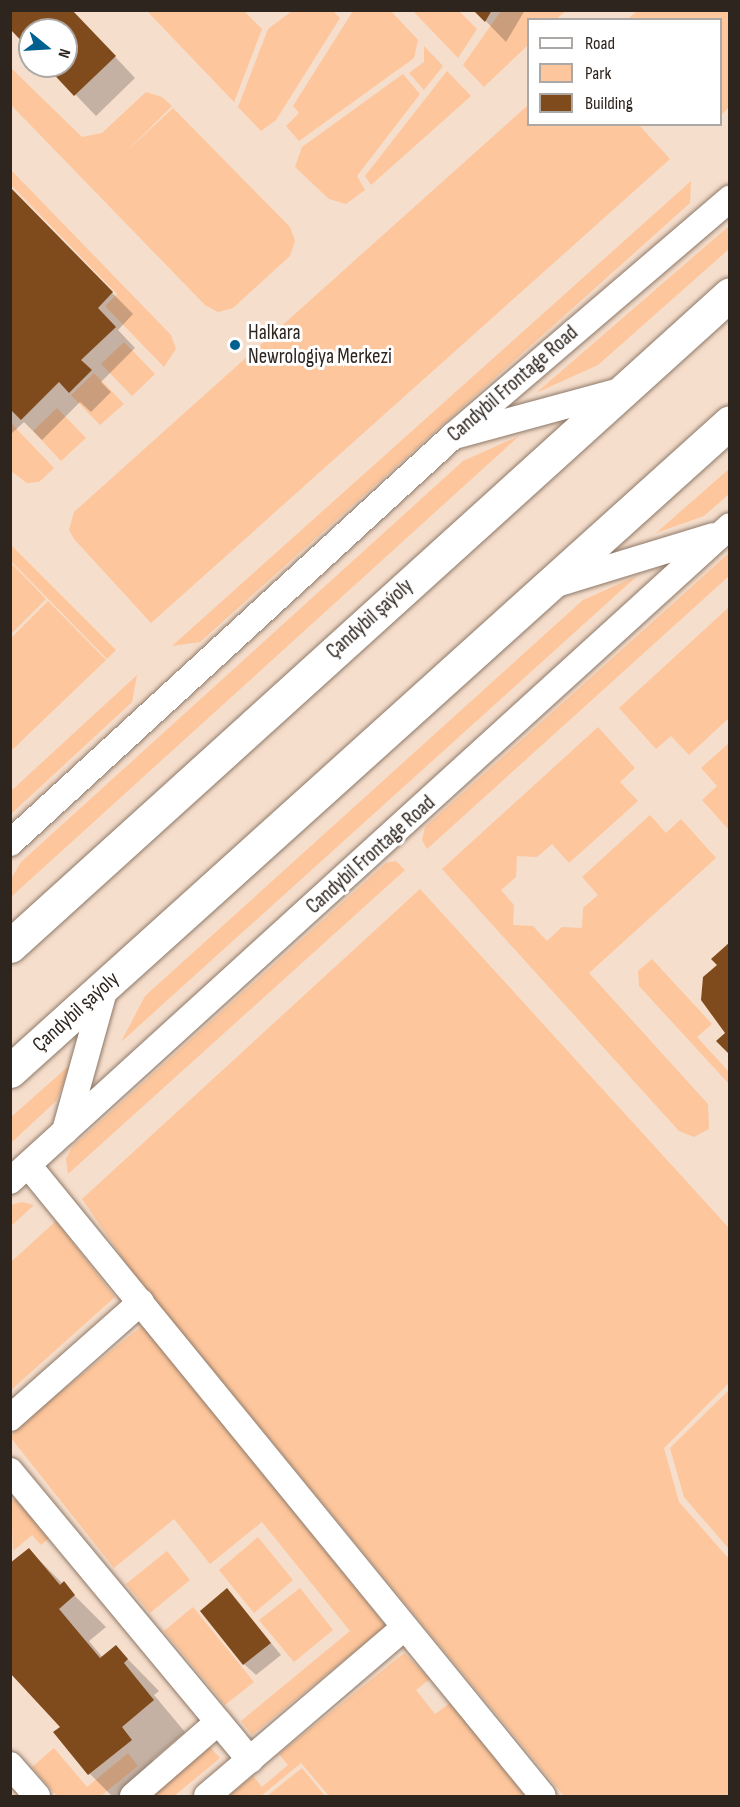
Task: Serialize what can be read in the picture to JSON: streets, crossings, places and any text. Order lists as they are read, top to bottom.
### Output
{
  "streets": {
    "main road": ["Çandybil şaýoly"],
    "street": ["Candybil Frontage Road"]
  },
  "places": ["Halkara Newrologiya Merkezi"],
  "legend": ["Road", "Park", "Building"],
  "north": "right"
}
